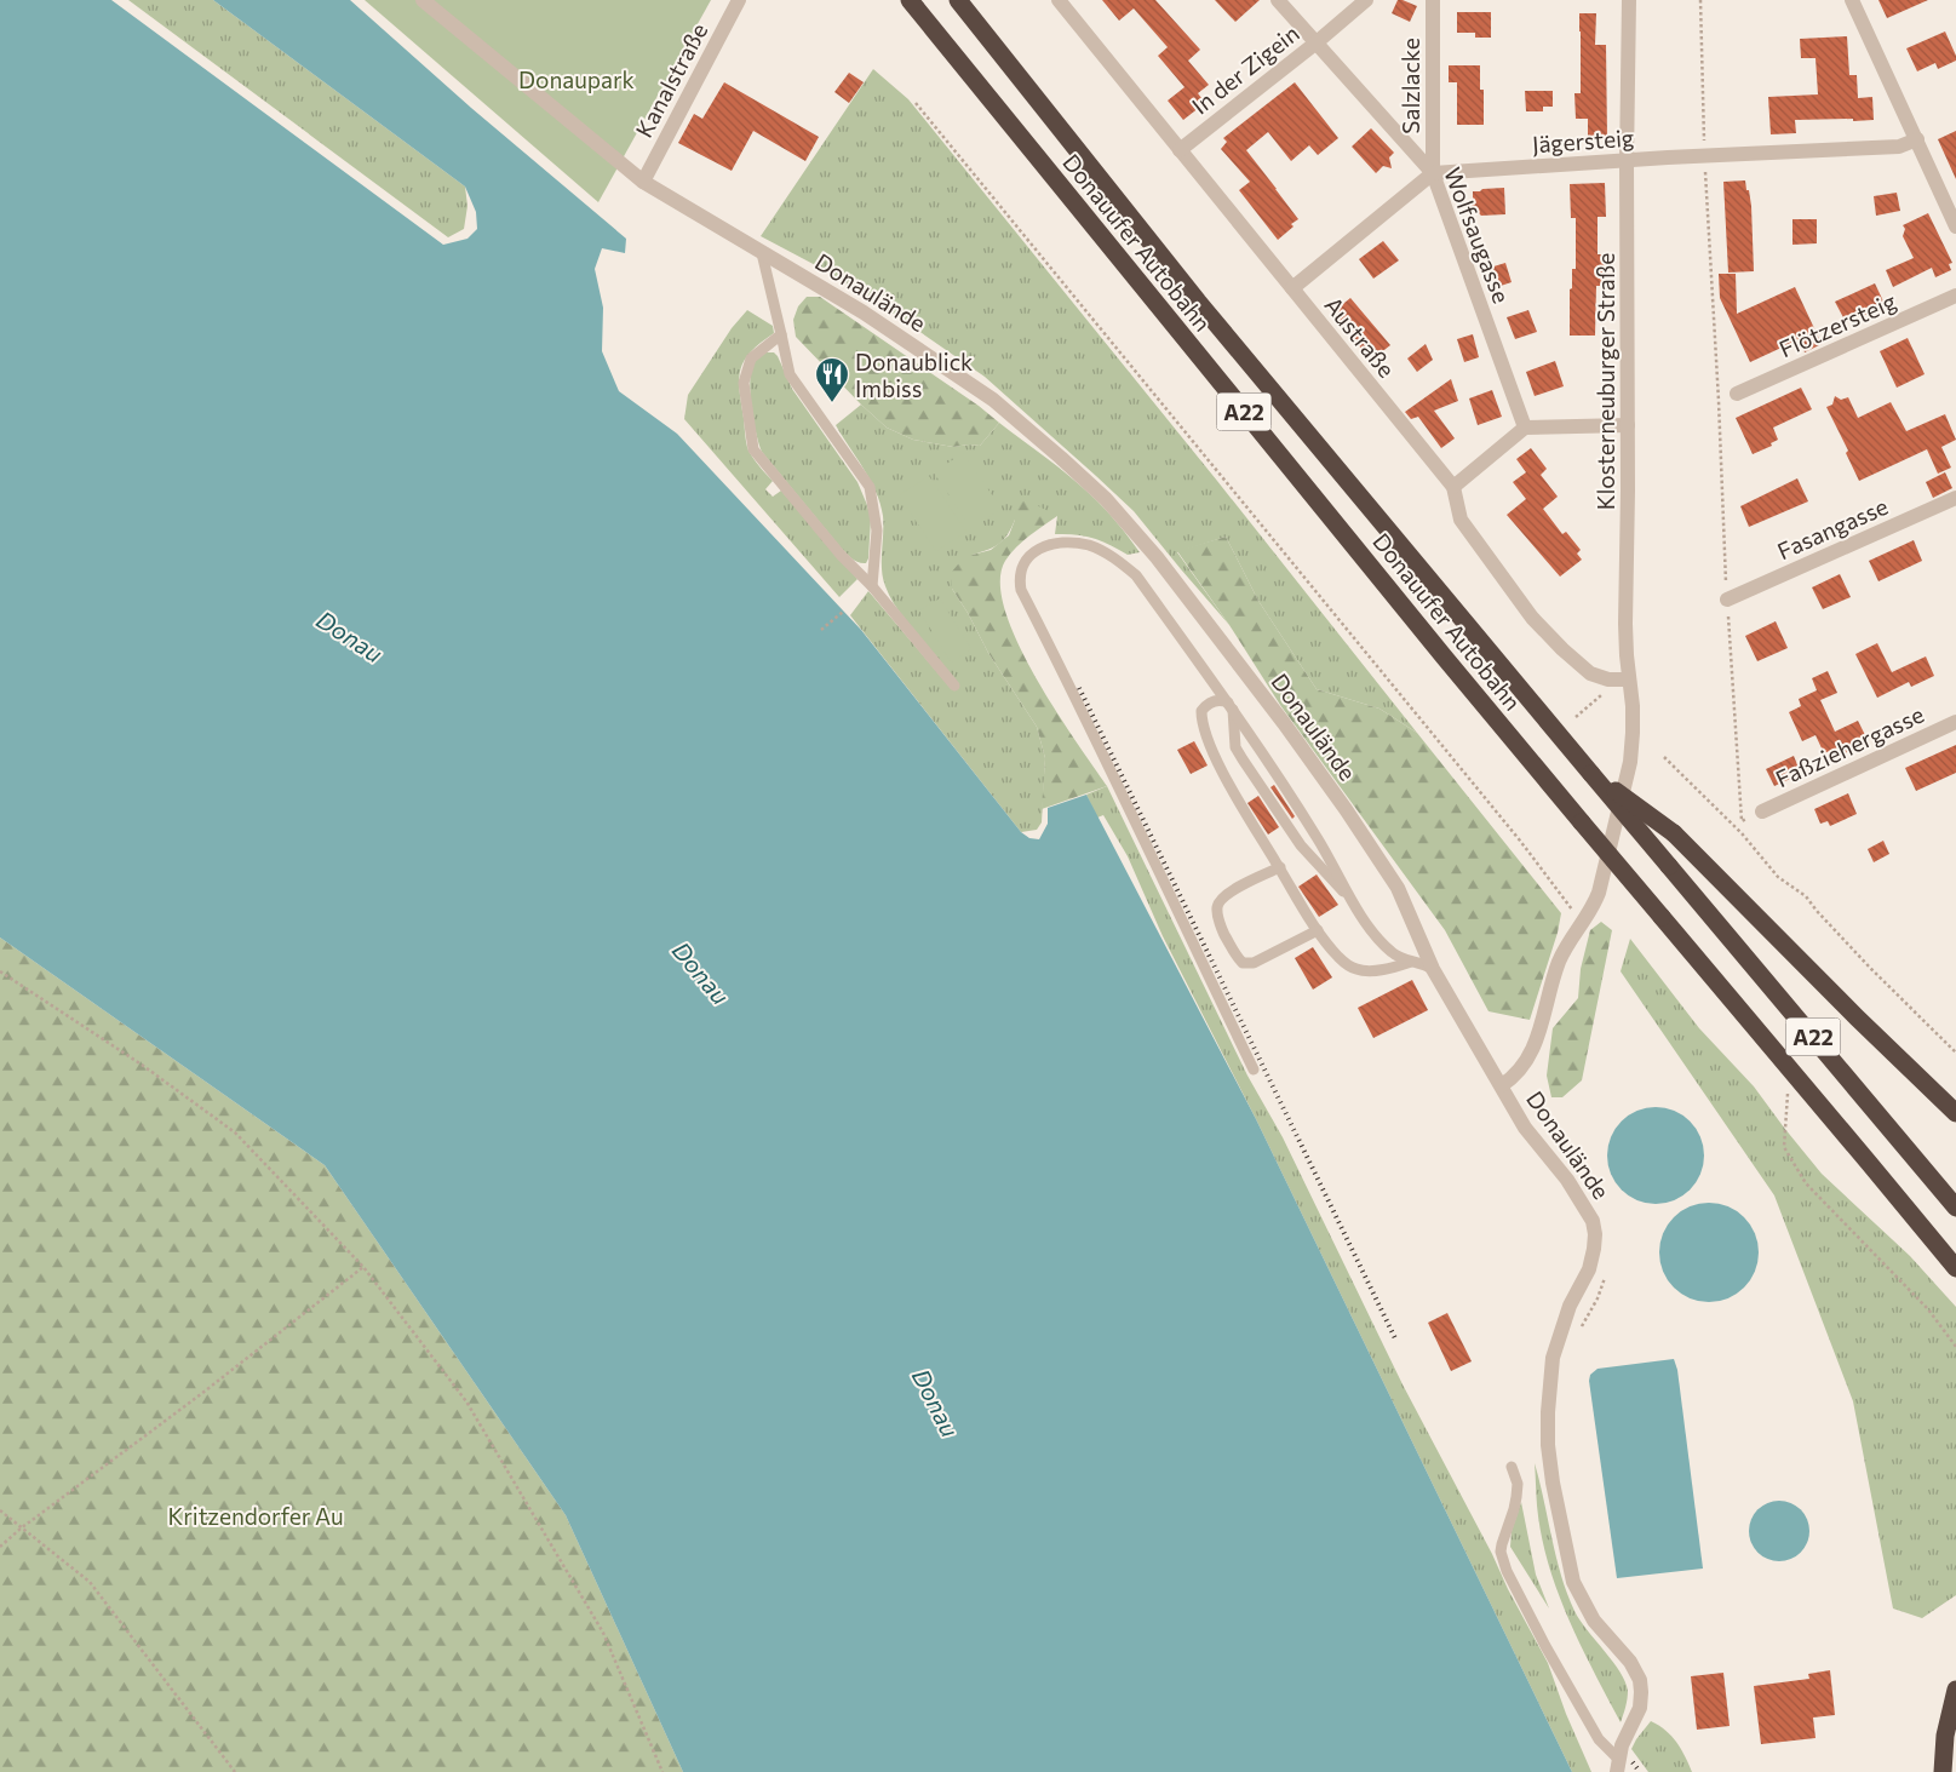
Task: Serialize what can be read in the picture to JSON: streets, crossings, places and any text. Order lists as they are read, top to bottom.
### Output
{
  "streets": {
    "highway": ["Donauufer Autobahn", "A22"],
    "street": [
      "In der Zigein",
      "Kanalstraße",
      "Salzlacke",
      "Jägersteig",
      "Wolfsaugasse",
      "Donaulände",
      "Flötzersteig",
      "Austraße",
      "Klosterneuburger Straße",
      "Fasangasse",
      "Faßziehergasse"
    ]
  },
  "crossings": [
    ["In der Zigein", "Wolfsaugasse"],
    ["In der Zigein", "Austraße"],
    ["Kanalstraße", "Donaulände"],
    ["Salzlacke", "Jägersteig"],
    ["Salzlacke", "Wolfsaugasse"],
    ["Jägersteig", "Wolfsaugasse"],
    ["Jägersteig", "Klosterneuburger Straße"],
    ["Donaulände", "Klosterneuburger Straße"],
    ["Austraße", "Klosterneuburger Straße"]
  ],
  "water": ["Donau"],
  "parks": ["Donaupark", "Kritzendorfer Au"],
  "places": {
    "restaurant": ["Donaublick Imbiss"]
  }
}
